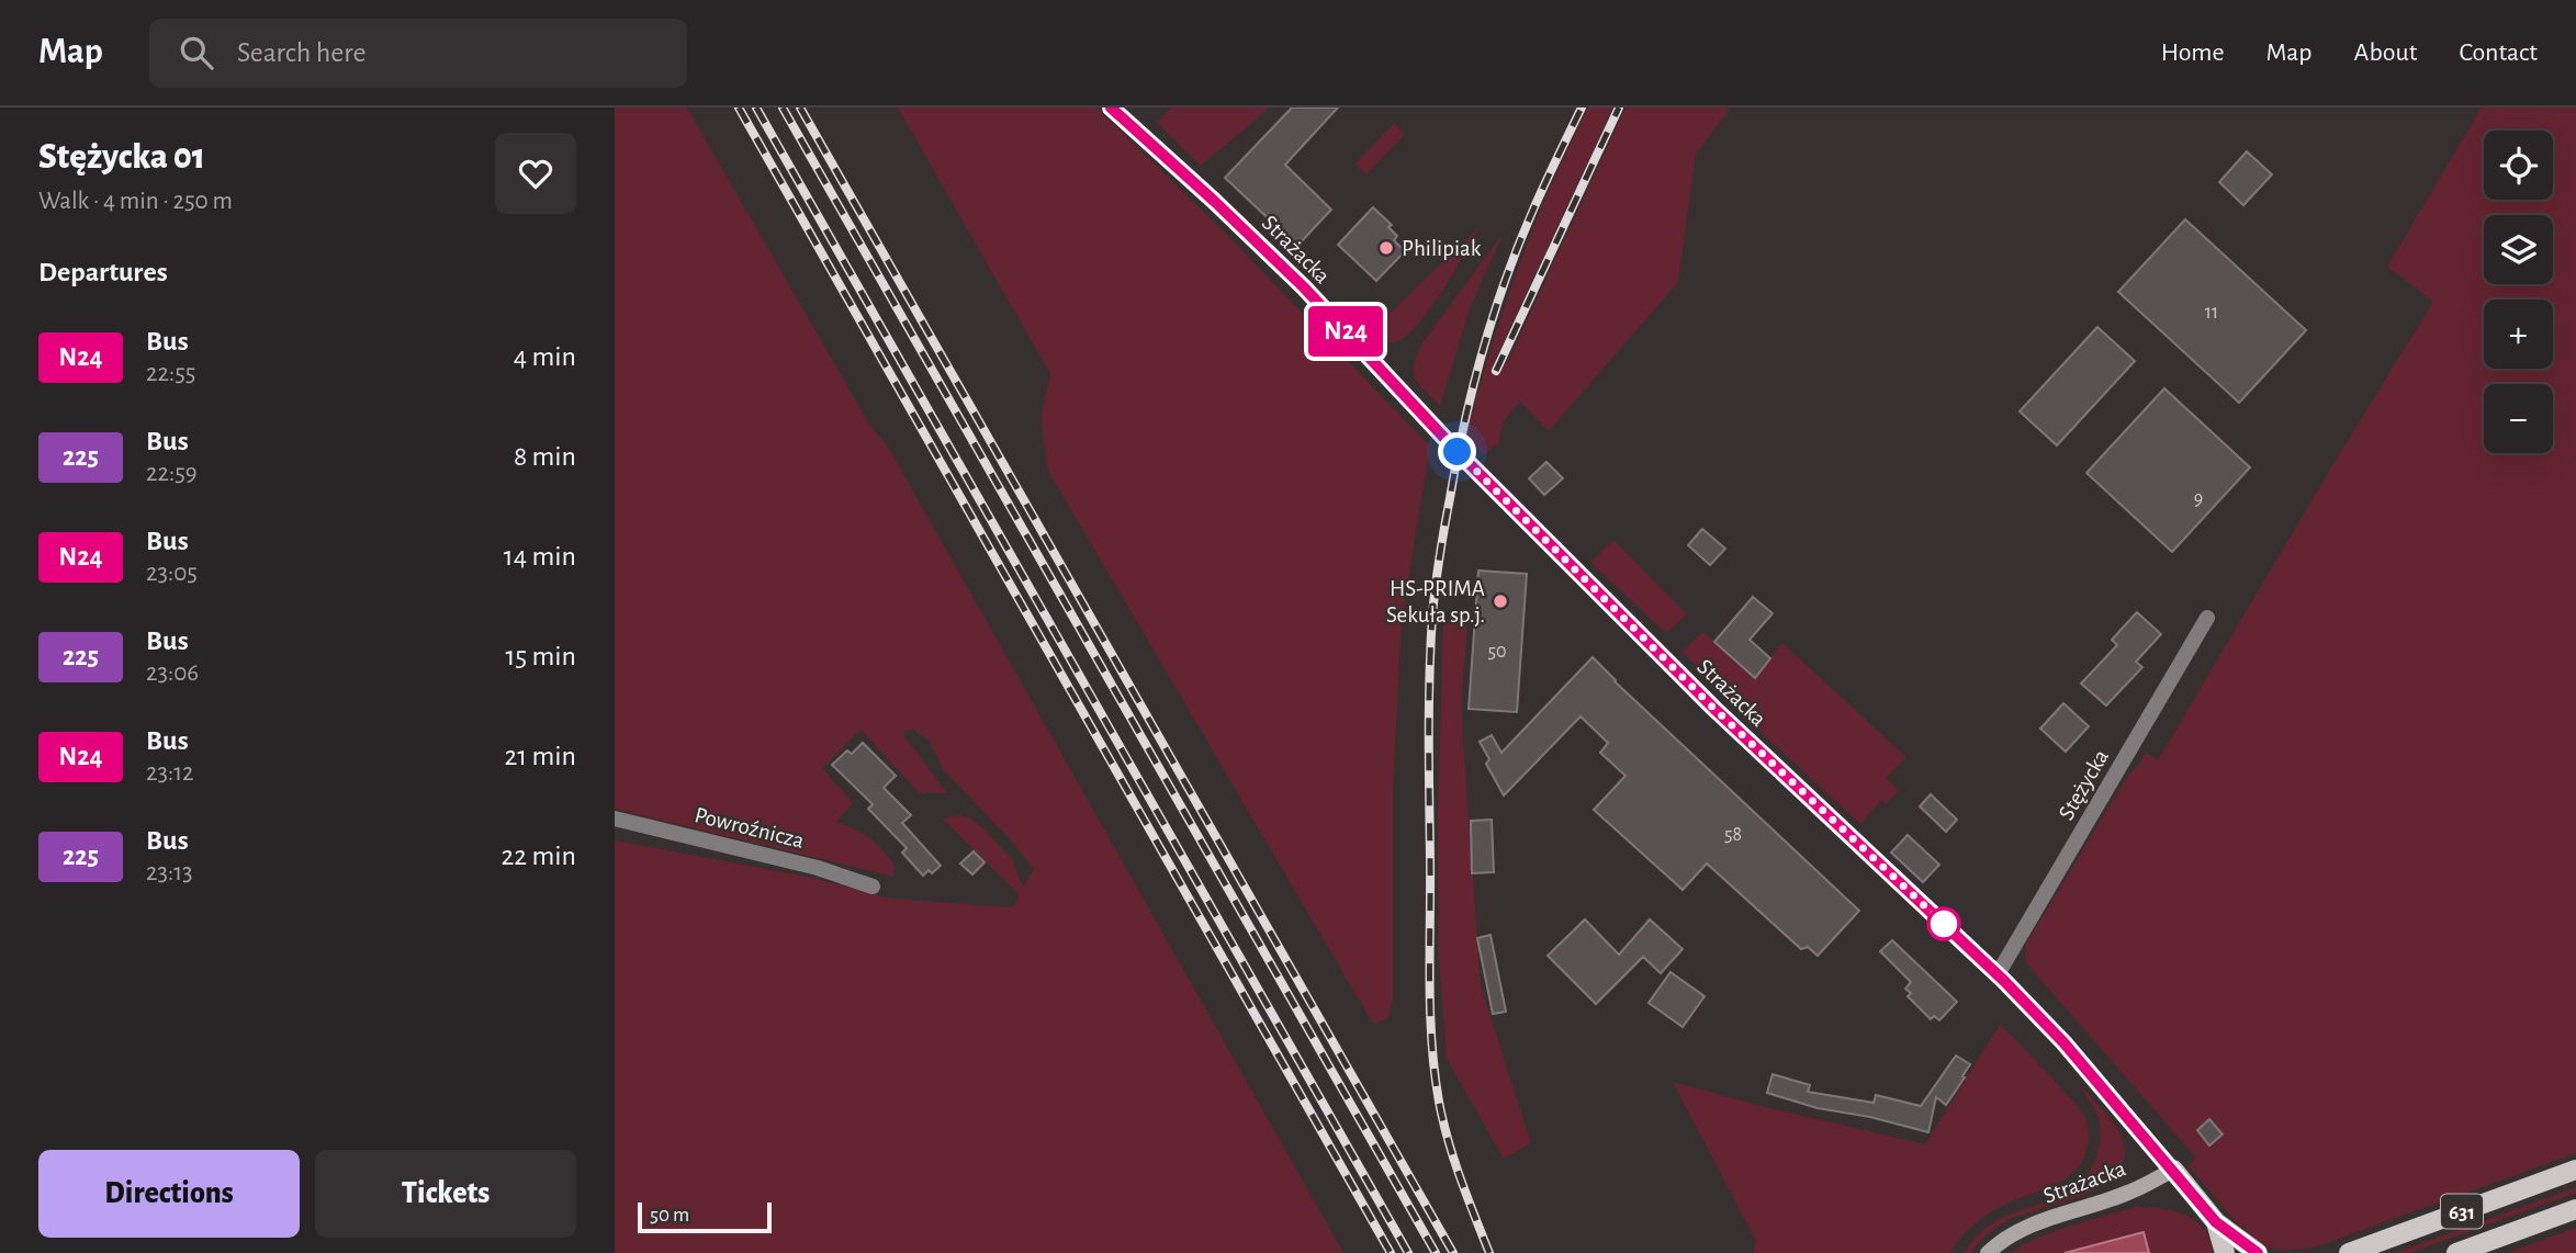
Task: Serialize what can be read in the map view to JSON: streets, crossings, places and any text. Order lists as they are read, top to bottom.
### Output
{
  "streets": {
    "main road": ["Strażacka", "631"],
    "street": ["Stężycka", "Powroźnicza"]
  },
  "crossings": [
    ["Strażacka", "Stężycka"]
  ],
  "places": ["Philipiak", "HS-PRIMA Sekuła sp.j."],
  "lines": ["bus line N24"],
  "house_numbers": [
    "11",
    "9",
    "50",
    "58"
  ],
  "scale_bar": "50 m",
  "page": {
    "header": "Map",
    "search": "Search here",
    "nav": [
      "Home",
      "Map",
      "About",
      "Contact"
    ],
    "heading": [
      ["Stężycka 01", "Walk · 4 min · 250 m"],
      "Departures"
    ],
    "on_map": "N24",
    "map_buttons": ["+", "−"],
    "list": [
      {
        "mark": "N24",
        "name": "Bus",
        "note": "22:55",
        "value": "4 min"
      },
      {
        "mark": "225",
        "name": "Bus",
        "note": "22:59",
        "value": "8 min"
      },
      {
        "mark": "N24",
        "name": "Bus",
        "note": "23:05",
        "value": "14 min"
      },
      {
        "mark": "225",
        "name": "Bus",
        "note": "23:06",
        "value": "15 min"
      },
      {
        "mark": "N24",
        "name": "Bus",
        "note": "23:12",
        "value": "21 min"
      },
      {
        "mark": "225",
        "name": "Bus",
        "note": "23:13",
        "value": "22 min"
      }
    ],
    "buttons": ["Directions", "Tickets"],
    "scale": "50 m"
  }
}
